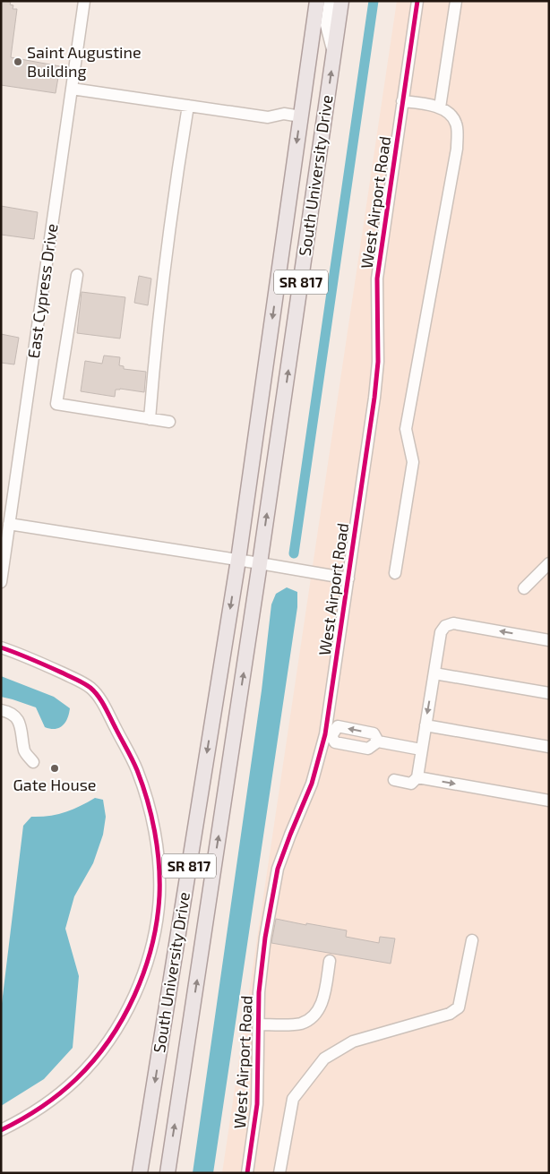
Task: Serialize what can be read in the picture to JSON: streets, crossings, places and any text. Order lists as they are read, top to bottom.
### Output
{
  "streets": {
    "main road": ["South University Drive", "SR 817"],
    "street": ["West Airport Road", "East Cypress Drive"]
  },
  "crossings": [
    ["South University Drive", "West Airport Road"]
  ],
  "places": ["Saint Augustine Building", "Gate House"]
}
